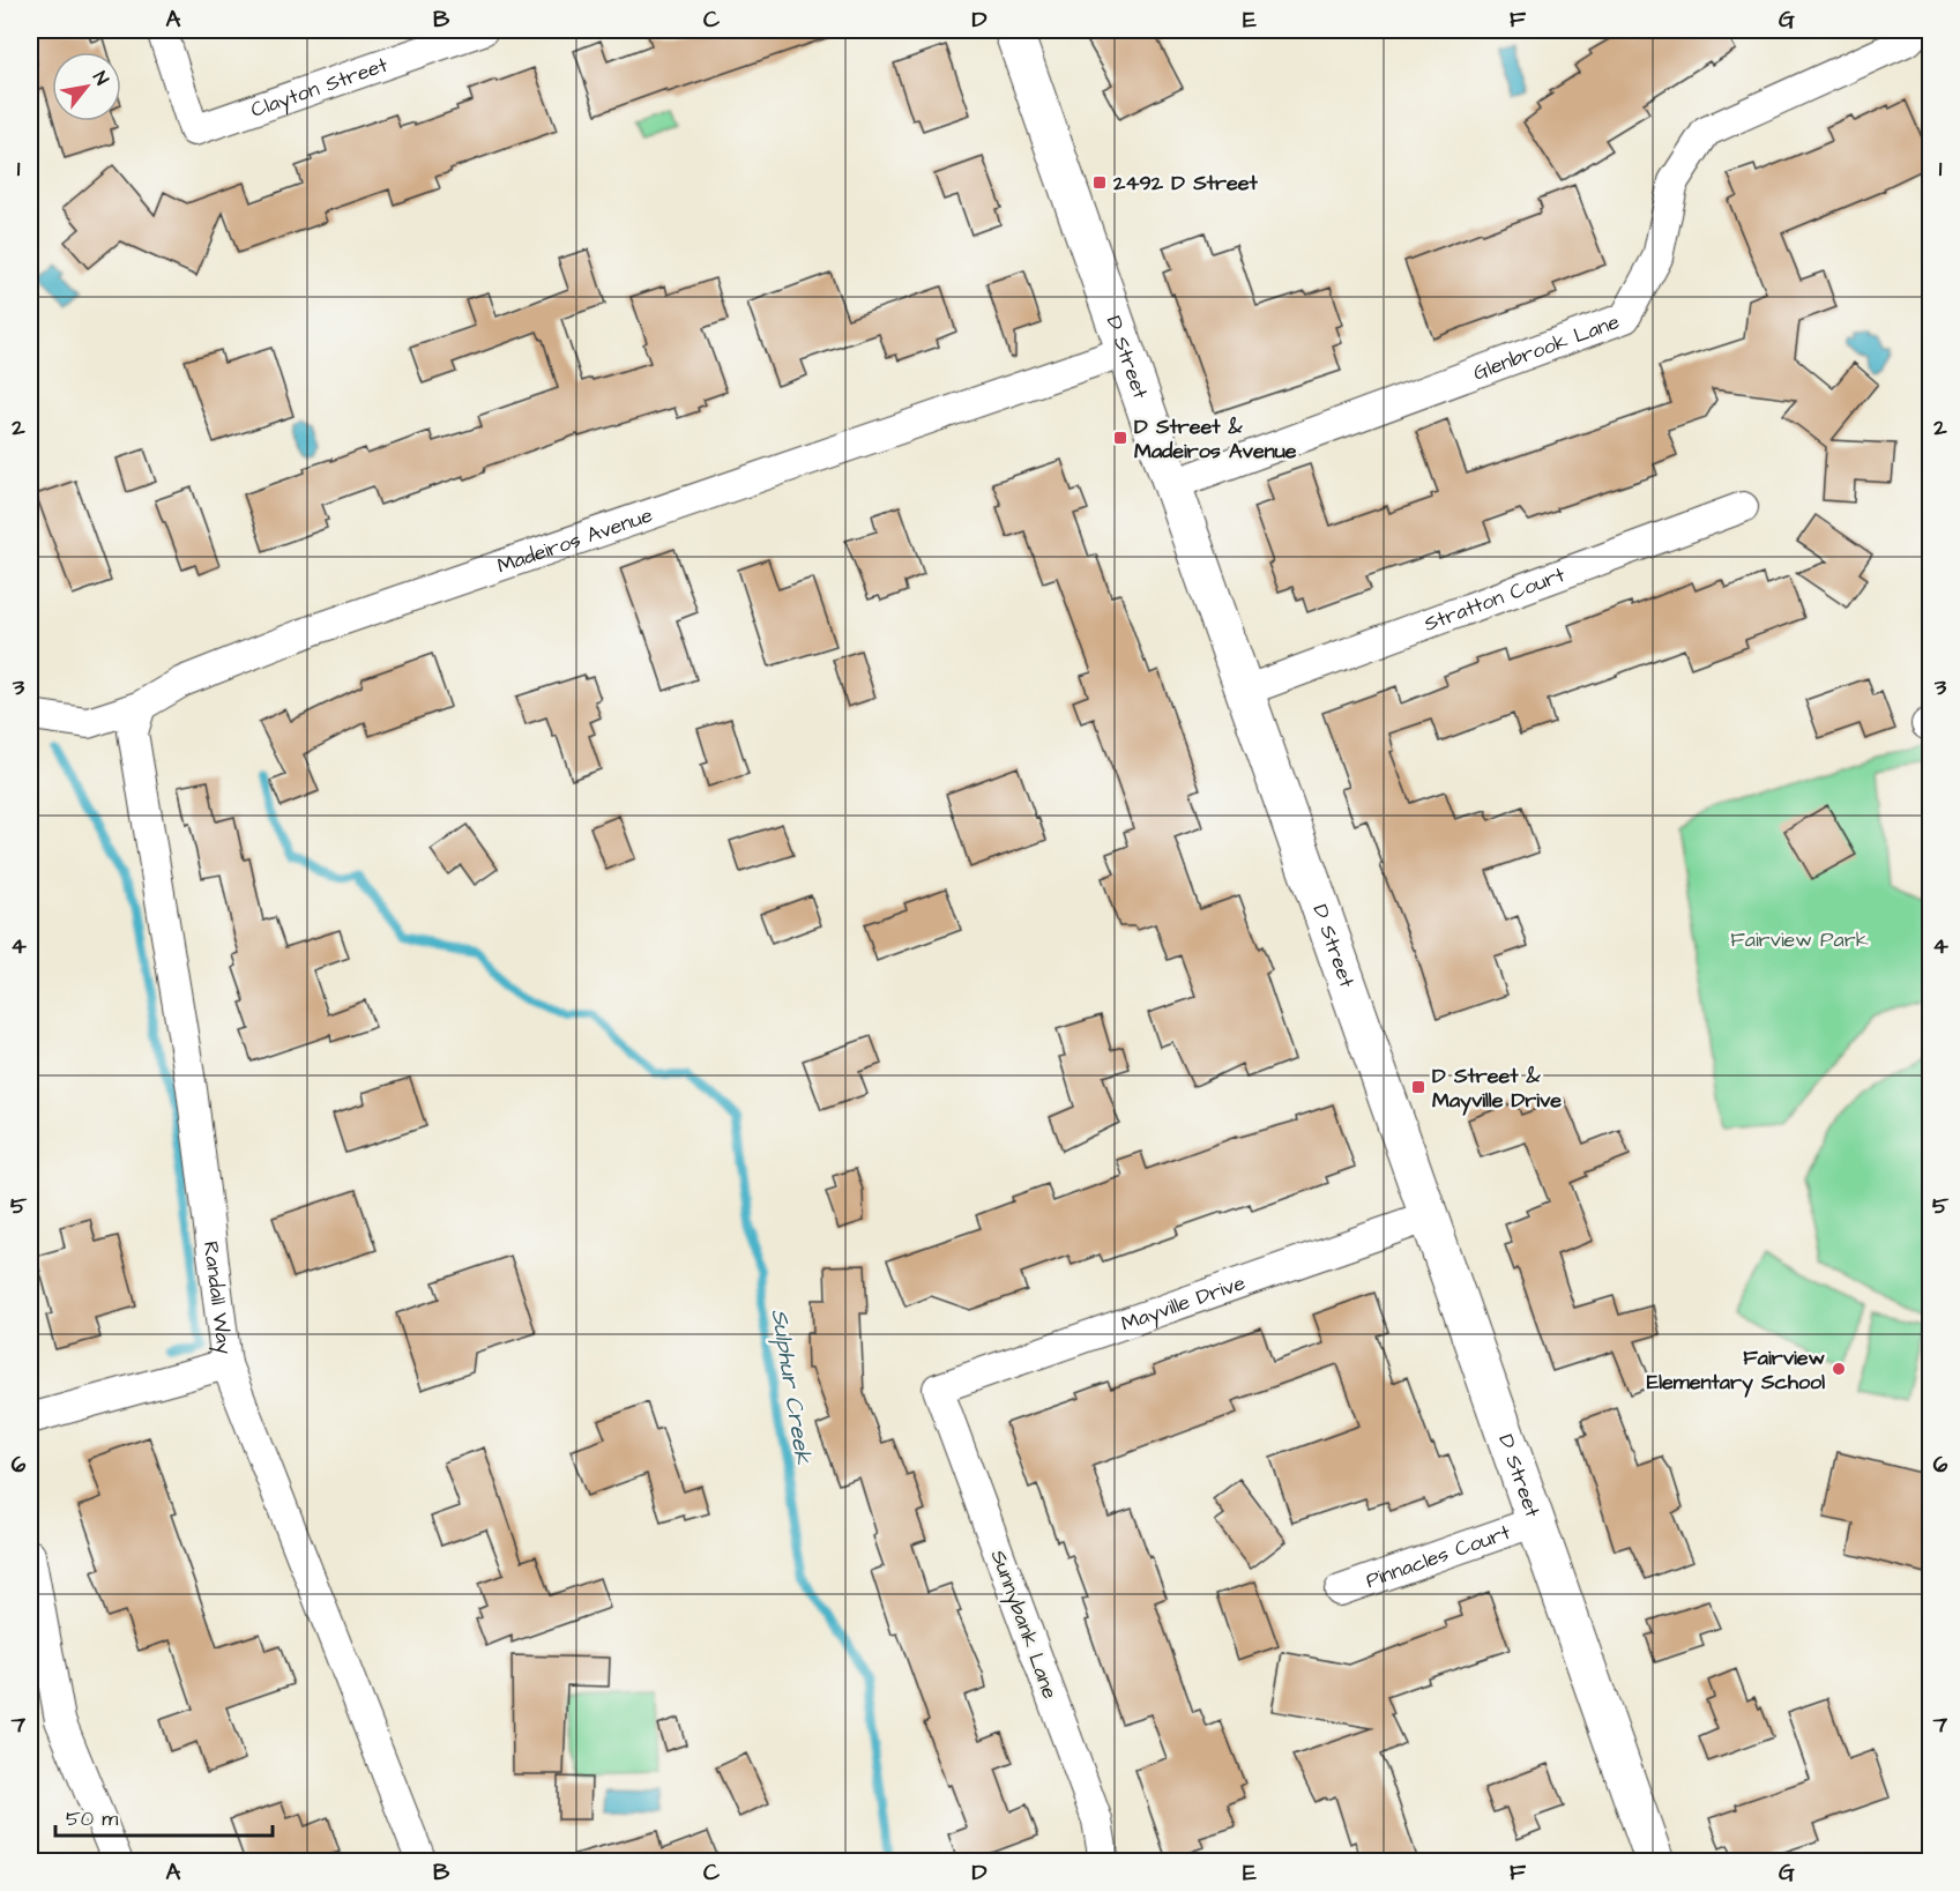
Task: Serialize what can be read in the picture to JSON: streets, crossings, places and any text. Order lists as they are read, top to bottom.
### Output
{
  "streets": {
    "main road": ["D Street"],
    "street": [
      "Clayton Street",
      "Glenbrook Lane",
      "Madeiros Avenue",
      "Stratton Court",
      "Randall Way",
      "Mayville Drive",
      "Pinnacles Court",
      "Sunnybank Lane"
    ]
  },
  "crossings": [
    ["Glenbrook Lane", "D Street"],
    ["D Street", "Madeiros Avenue"],
    ["D Street", "Stratton Court"],
    ["D Street", "Mayville Drive"],
    ["D Street", "Pinnacles Court"],
    ["Madeiros Avenue", "Randall Way"],
    ["Mayville Drive", "Sunnybank Lane"]
  ],
  "water": ["Sulphur Creek"],
  "parks": ["Fairview Park"],
  "places": {
    "transit": ["2492 D Street", "D Street & Madeiros Avenue", "D Street & Mayville Drive"],
    "other": ["Fairview Elementary School"]
  },
  "scale_bar": "50 m",
  "north": "top right",
  "grid": {
    "columns": [
      "A",
      "B",
      "C",
      "D",
      "E",
      "F",
      "G"
    ],
    "rows": [
      "1",
      "2",
      "3",
      "4",
      "5",
      "6",
      "7"
    ]
  }
}
